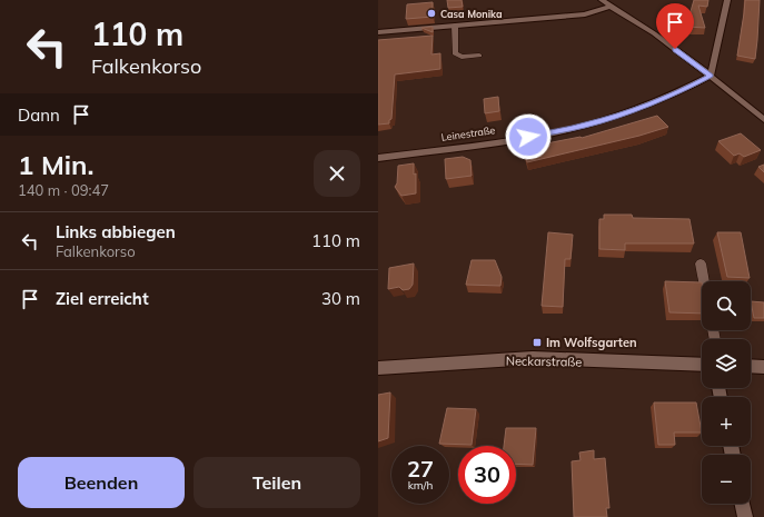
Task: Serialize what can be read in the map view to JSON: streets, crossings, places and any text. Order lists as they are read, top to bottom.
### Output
{
  "streets": {
    "street": ["Leinestraße", "Neckarstraße"]
  },
  "places": {
    "other": ["Casa Monika"],
    "transit": ["Im Wolfsgarten"]
  },
  "page": {
    "turn": ["110 m", "Falkenkorso"],
    "then": "Dann",
    "heading": ["1 Min.", "140 m · 09:47"],
    "list": [
      {
        "name": "Links abbiegen",
        "note": "Falkenkorso",
        "value": "110 m"
      },
      {
        "name": "Ziel erreicht",
        "value": "30 m"
      }
    ],
    "map_buttons": ["+", "−"],
    "speed": "27 km/h",
    "limit": "30",
    "buttons": ["Beenden", "Teilen"]
  }
}
